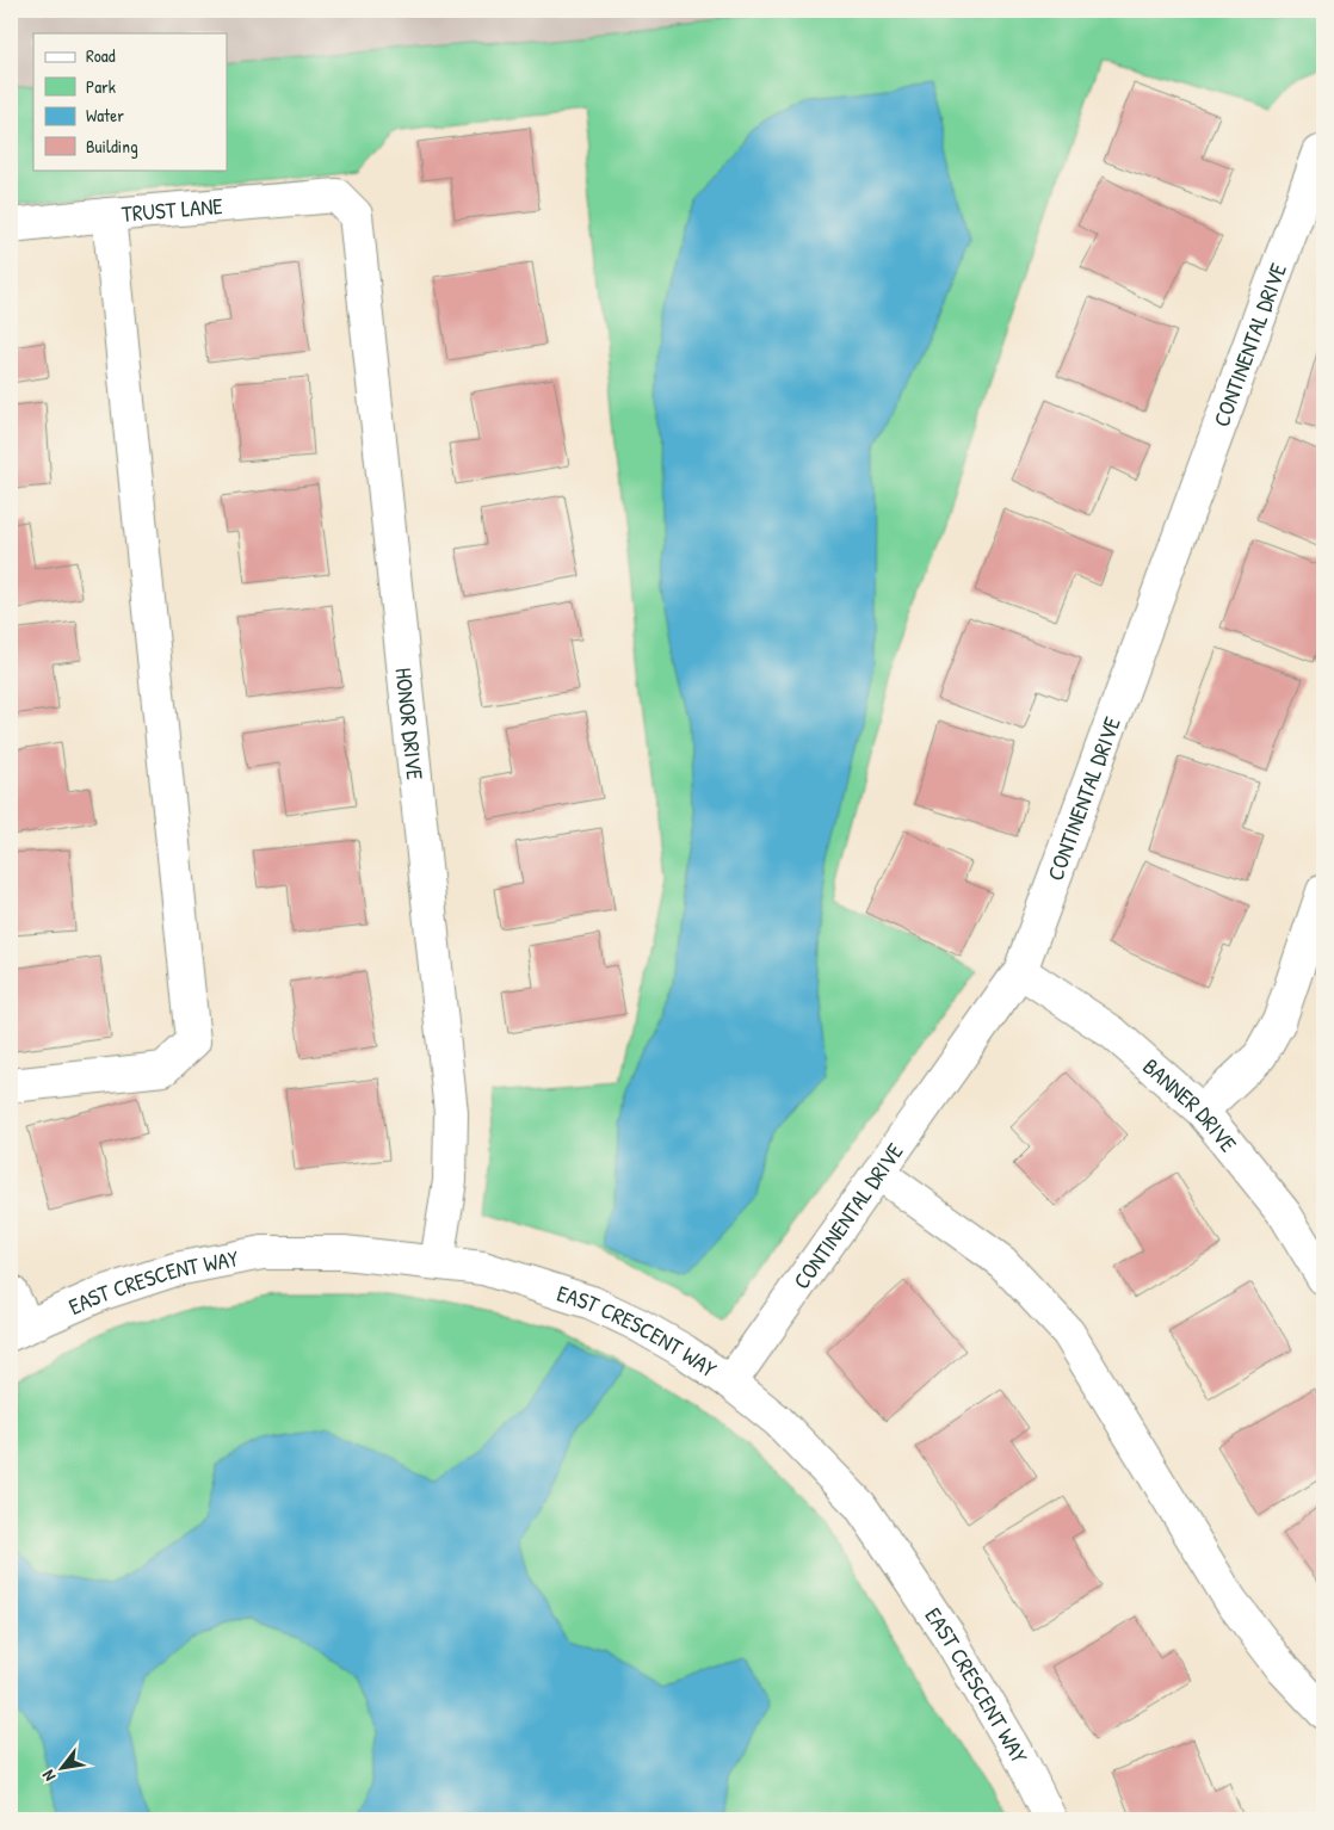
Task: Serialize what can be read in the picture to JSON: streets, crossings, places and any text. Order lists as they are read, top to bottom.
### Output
{
  "streets": {
    "street": [
      "TRUST LANE",
      "CONTINENTAL DRIVE",
      "HONOR DRIVE",
      "BANNER DRIVE",
      "EAST CRESCENT WAY"
    ]
  },
  "crossings": [
    ["TRUST LANE", "HONOR DRIVE"],
    ["CONTINENTAL DRIVE", "BANNER DRIVE"],
    ["CONTINENTAL DRIVE", "EAST CRESCENT WAY"],
    ["HONOR DRIVE", "EAST CRESCENT WAY"]
  ],
  "legend": [
    "Road",
    "Park",
    "Water",
    "Building"
  ],
  "north": "bottom left"
}
